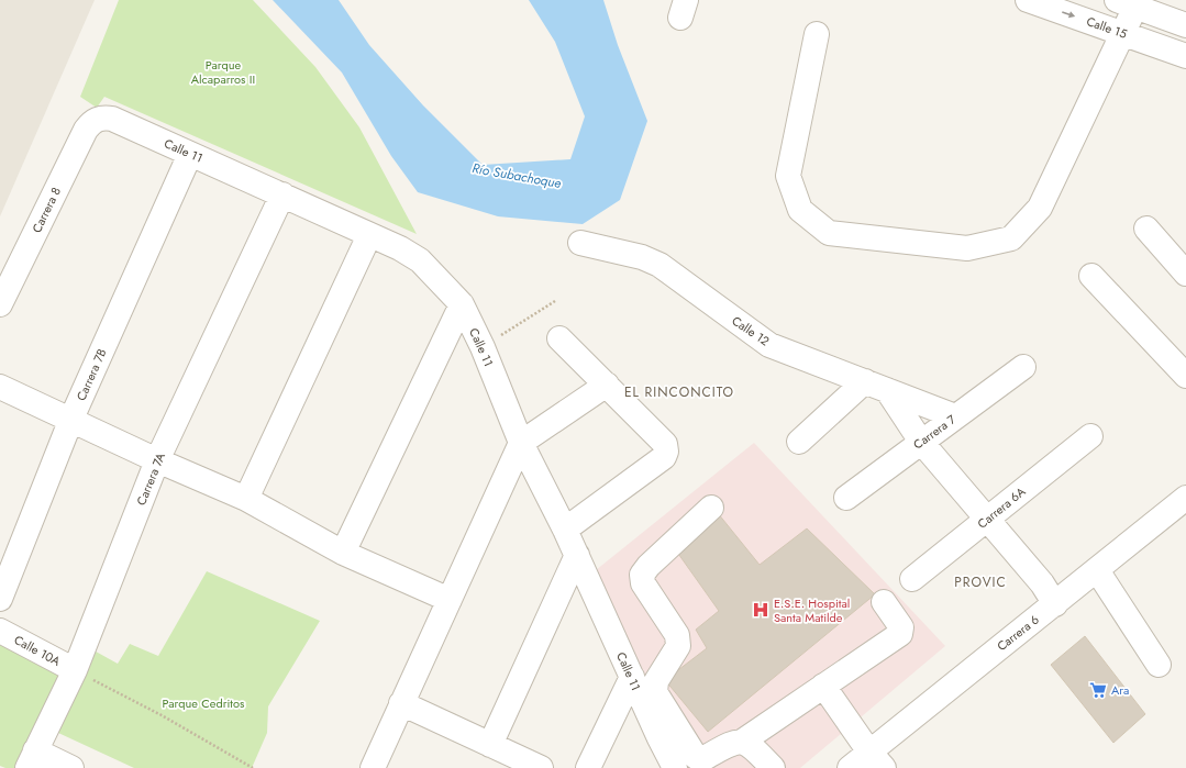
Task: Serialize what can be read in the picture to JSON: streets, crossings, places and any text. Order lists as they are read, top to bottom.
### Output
{
  "streets": {
    "street": [
      "Calle 15",
      "Calle 11",
      "Carrera 8",
      "Calle 12",
      "Carrera 7B",
      "Carrera 7",
      "Carrera 7A",
      "Carrera 6A",
      "Carrera 6",
      "Calle 10A"
    ]
  },
  "crossings": [
    ["Calle 11", "Carrera 8"],
    ["Calle 11", "Carrera 7B"],
    ["Calle 11", "Carrera 7A"],
    ["Calle 12", "Carrera 7"],
    ["Carrera 7A", "Calle 10A"]
  ],
  "one_way": ["Calle 15"],
  "districts": ["EL RINCONCITO", "PROVIC"],
  "water": ["Río Subachoque"],
  "parks": ["Parque Alcaparros II", "Parque Cedritos"],
  "places": {
    "hospital": ["E.S.E. Hospital Santa Matilde"],
    "supermarket": ["Ara"]
  }
}
